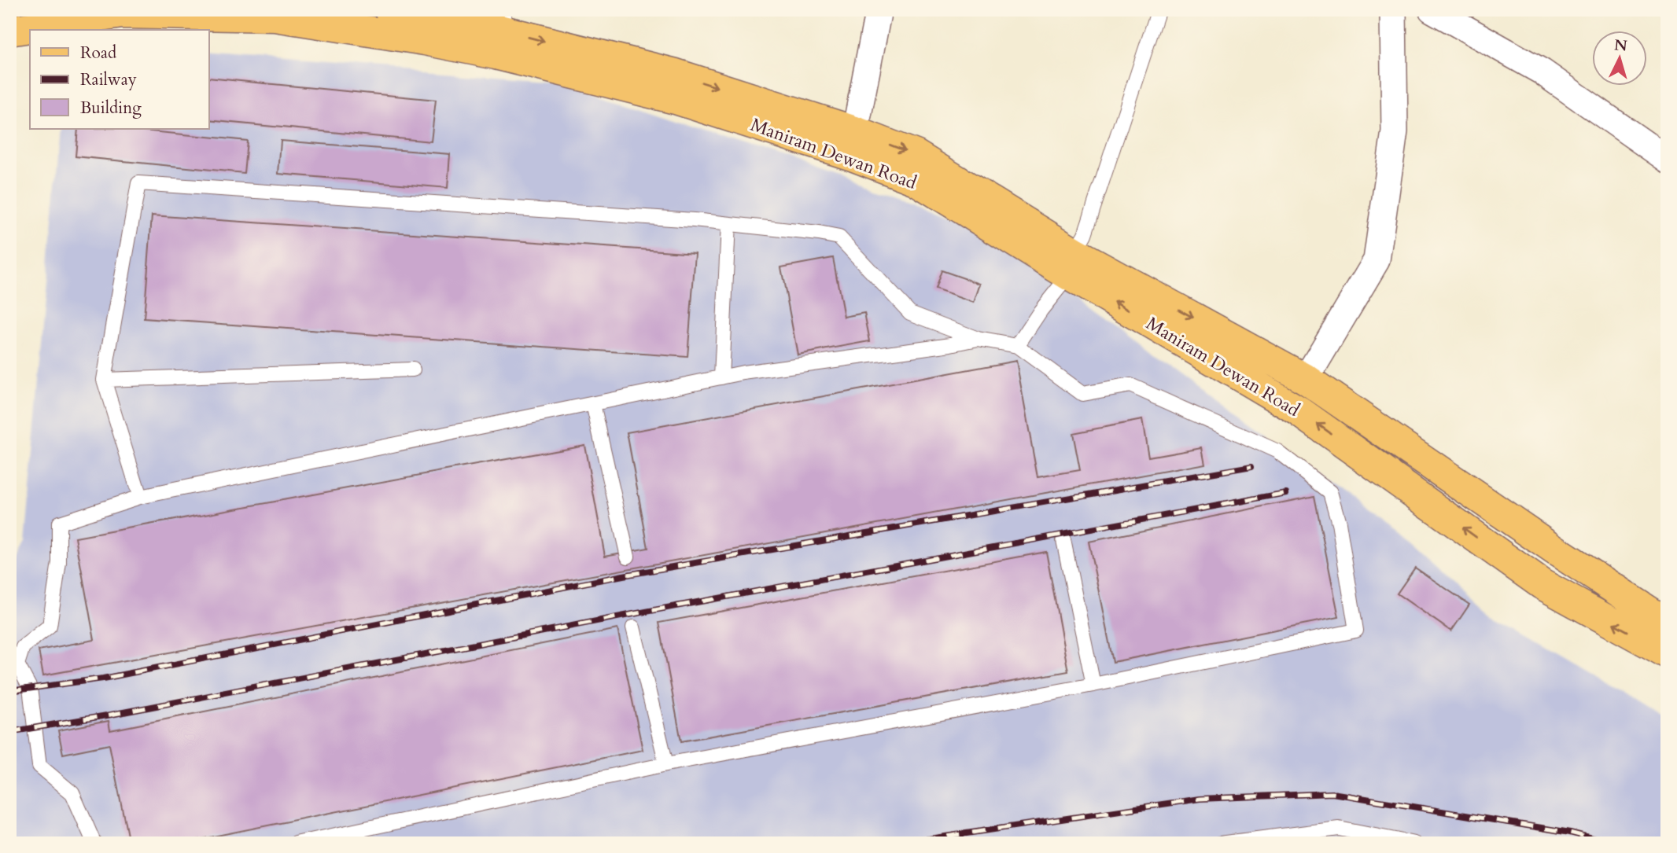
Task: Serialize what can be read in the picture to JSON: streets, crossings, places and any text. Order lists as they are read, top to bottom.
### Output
{
  "streets": {
    "main road": ["Maniram Dewan Road"]
  },
  "legend": ["Road", "Railway", "Building"],
  "north": "top"
}
